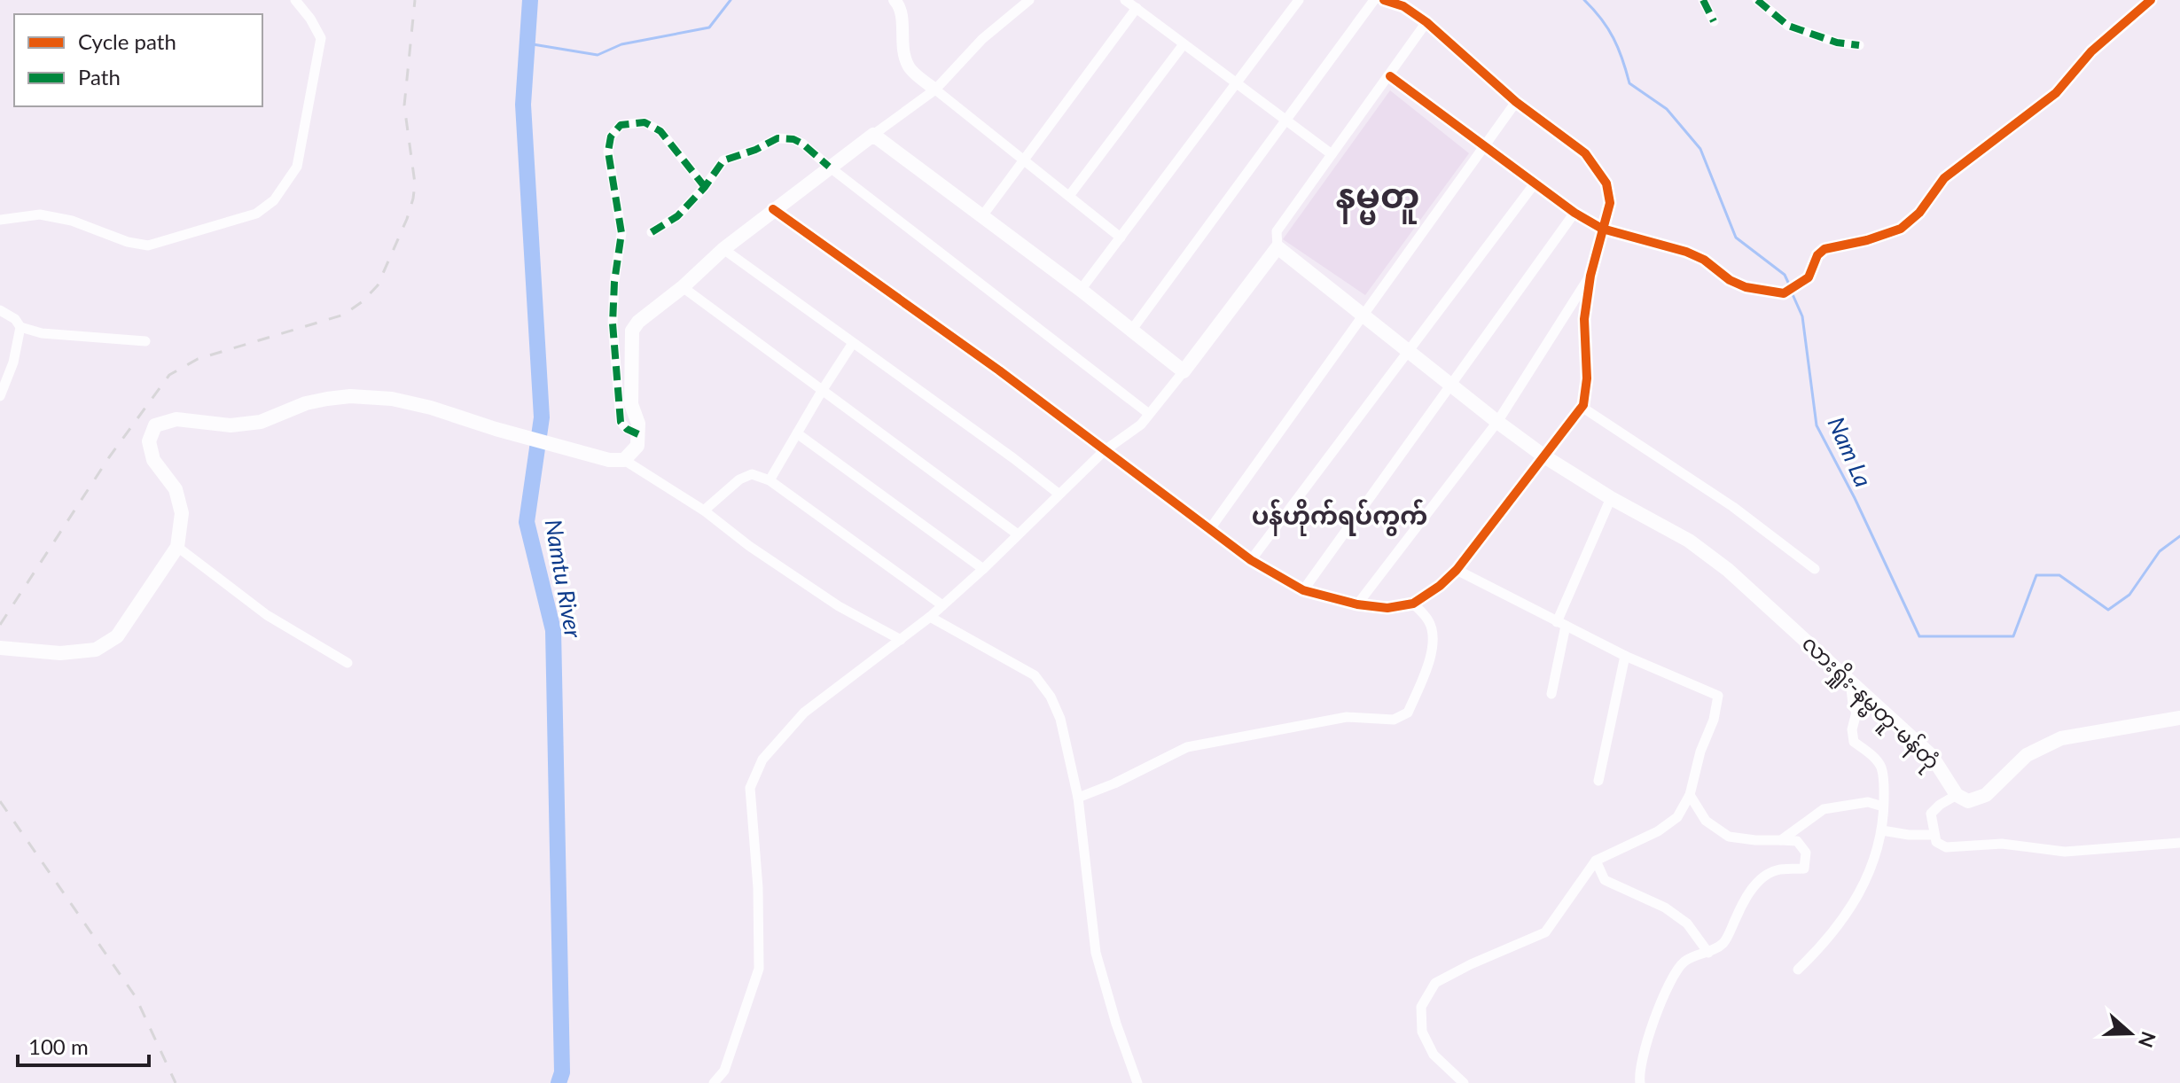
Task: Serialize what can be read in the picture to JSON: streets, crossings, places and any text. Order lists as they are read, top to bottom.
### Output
{
  "streets": {
    "main road": ["လားရှိုး-နမ္မတူ-မန်တုံ"]
  },
  "districts": ["နမ္မတူ", "ပန်ဟိုက်ရပ်ကွက်"],
  "water": ["Nam La", "Namtu River"],
  "legend": ["Cycle path", "Path"],
  "scale_bar": "100 m",
  "north": "right"
}
